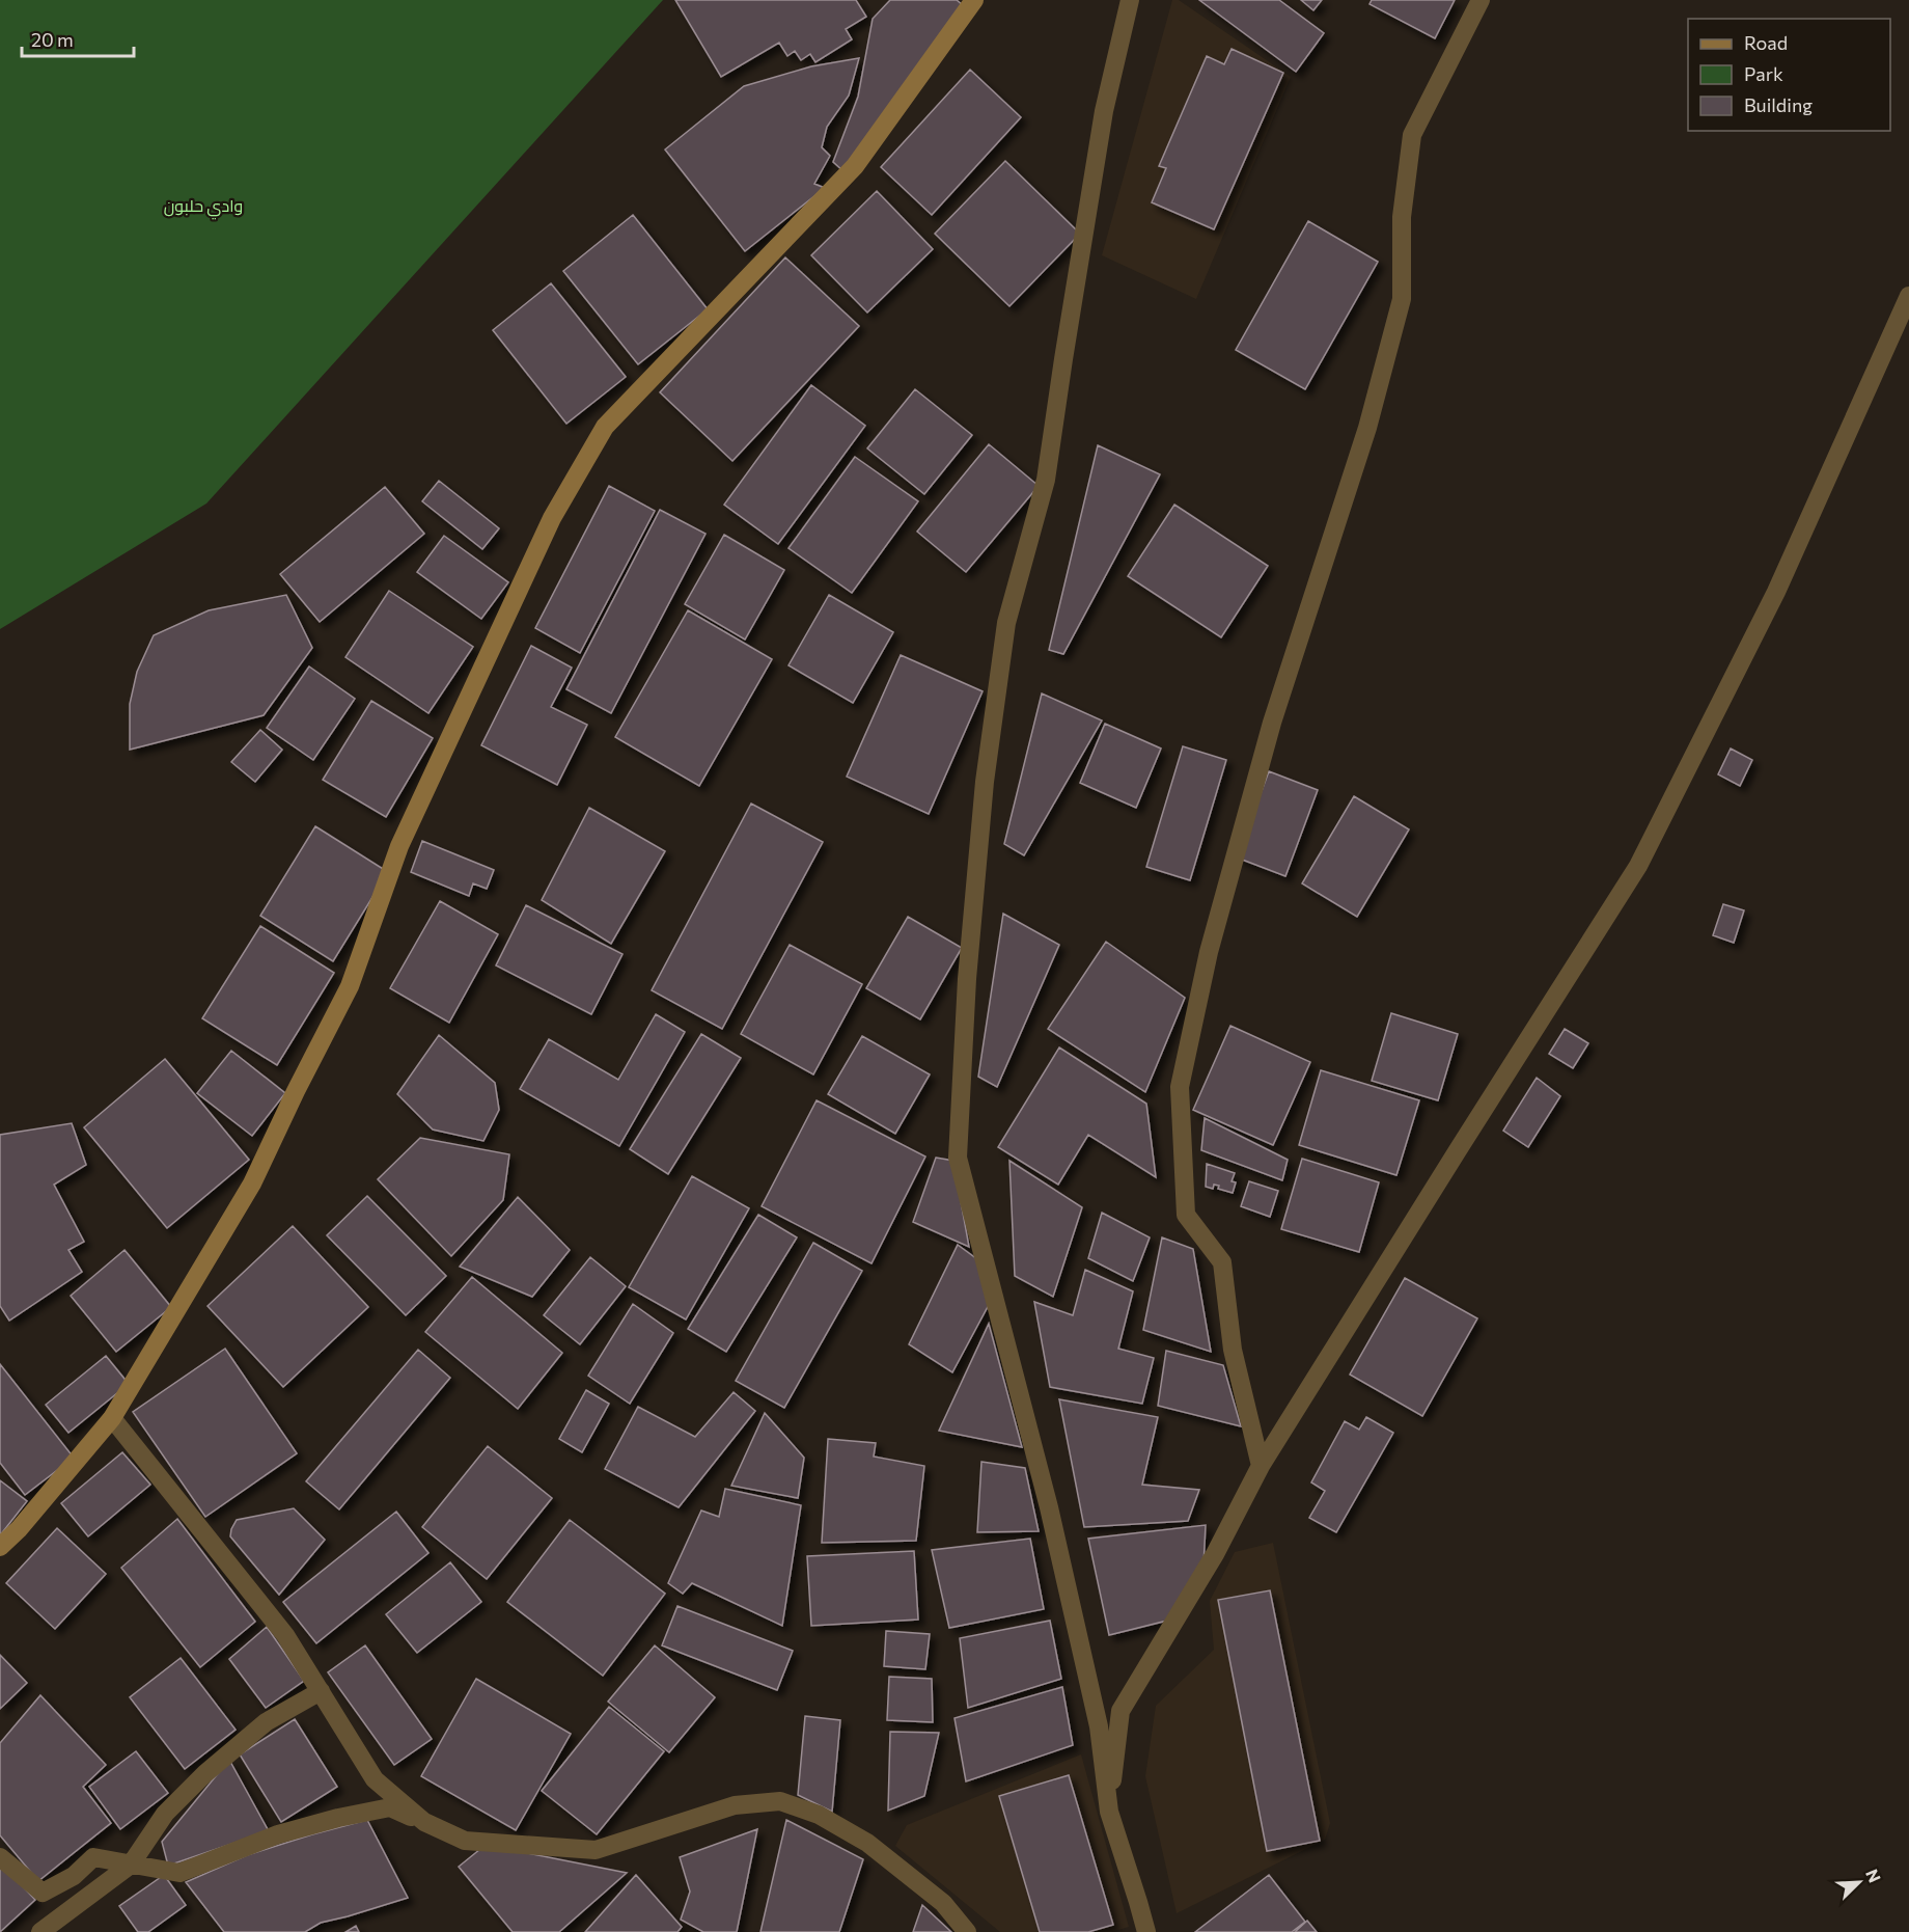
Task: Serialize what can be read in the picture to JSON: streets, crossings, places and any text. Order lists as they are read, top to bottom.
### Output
{
  "parks": ["وادي حلبون"],
  "legend": ["Road", "Park", "Building"],
  "scale_bar": "20 m",
  "north": "top right"
}
